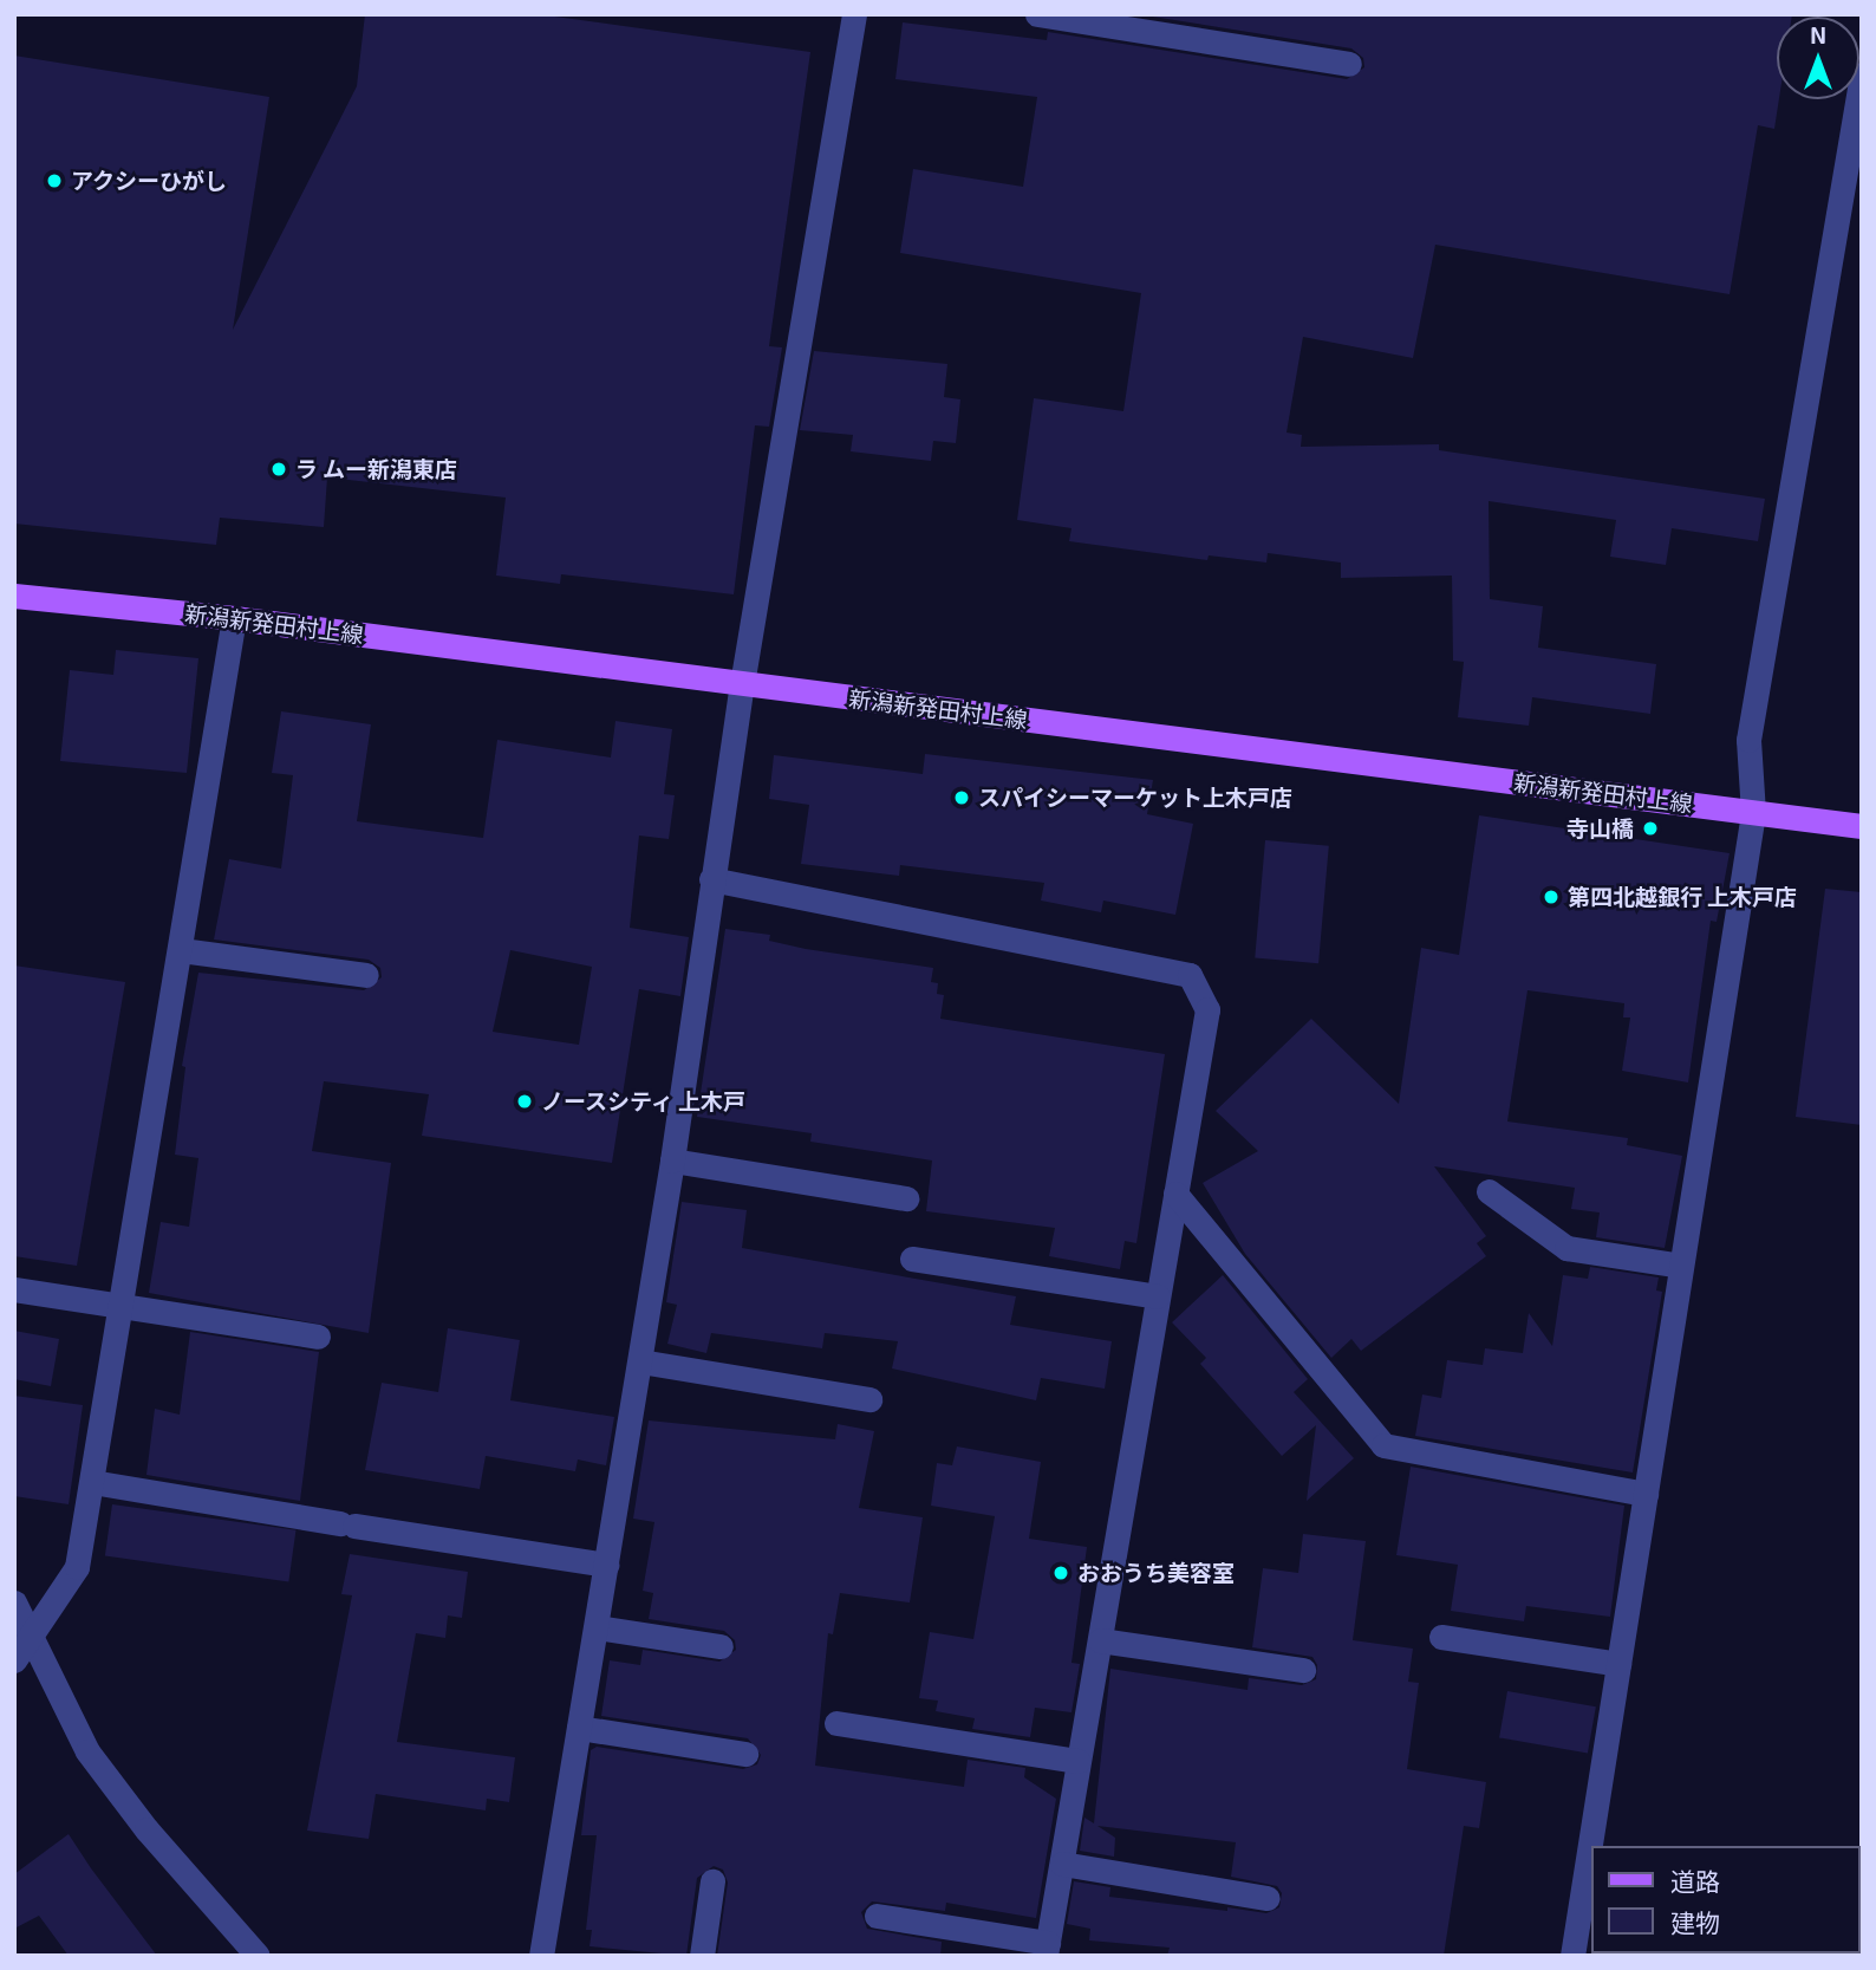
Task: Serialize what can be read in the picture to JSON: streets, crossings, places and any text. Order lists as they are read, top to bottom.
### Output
{
  "streets": {
    "main road": ["新潟新発田村上線"]
  },
  "places": [
    "アクシーひがし",
    "ラ ムー新潟東店",
    "スパイシーマーケット上木戸店",
    "寺山橋",
    "第四北越銀行 上木戸店",
    "ノースシティ 上木戸",
    "おおうち美容室"
  ],
  "legend": ["道路", "建物"],
  "north": "top"
}
